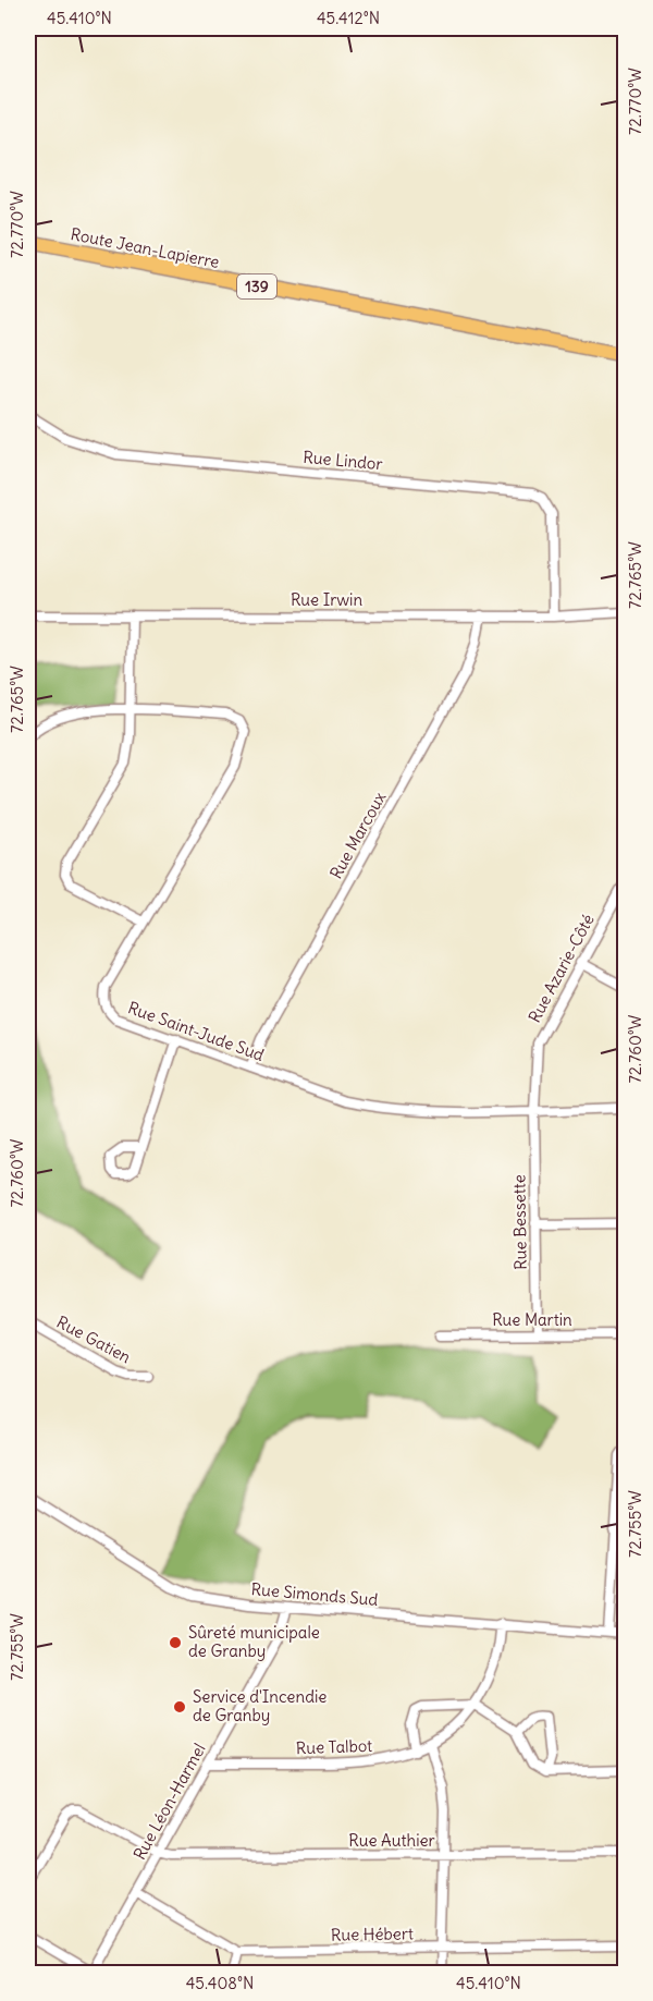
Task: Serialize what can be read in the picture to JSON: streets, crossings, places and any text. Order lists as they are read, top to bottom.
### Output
{
  "streets": {
    "highway": ["Route Jean-Lapierre", "139"],
    "street": [
      "Rue Lindor",
      "Rue Irwin",
      "Rue Marcoux",
      "Rue Azarie-Côté",
      "Rue Saint-Jude Sud",
      "Rue Bessette",
      "Rue Martin",
      "Rue Gatien",
      "Rue Simonds Sud",
      "Rue Talbot",
      "Rue Léon-Harmel",
      "Rue Authier",
      "Rue Hébert"
    ]
  },
  "crossings": [
    ["Rue Lindor", "Rue Irwin"],
    ["Rue Irwin", "Rue Marcoux"],
    ["Rue Marcoux", "Rue Saint-Jude Sud"],
    ["Rue Azarie-Côté", "Rue Saint-Jude Sud"],
    ["Rue Azarie-Côté", "Rue Bessette"],
    ["Rue Saint-Jude Sud", "Rue Bessette"],
    ["Rue Bessette", "Rue Martin"],
    ["Rue Simonds Sud", "Rue Talbot"],
    ["Rue Simonds Sud", "Rue Léon-Harmel"],
    ["Rue Talbot", "Rue Léon-Harmel"],
    ["Rue Léon-Harmel", "Rue Authier"]
  ],
  "places": ["Sûreté municipale de Granby", "Service d'Incendie de Granby"],
  "coordinates": [
    "45.410°N",
    "45.412°N",
    "72.770°W",
    "72.765°W",
    "72.760°W",
    "72.755°W",
    "45.408°N"
  ]
}
